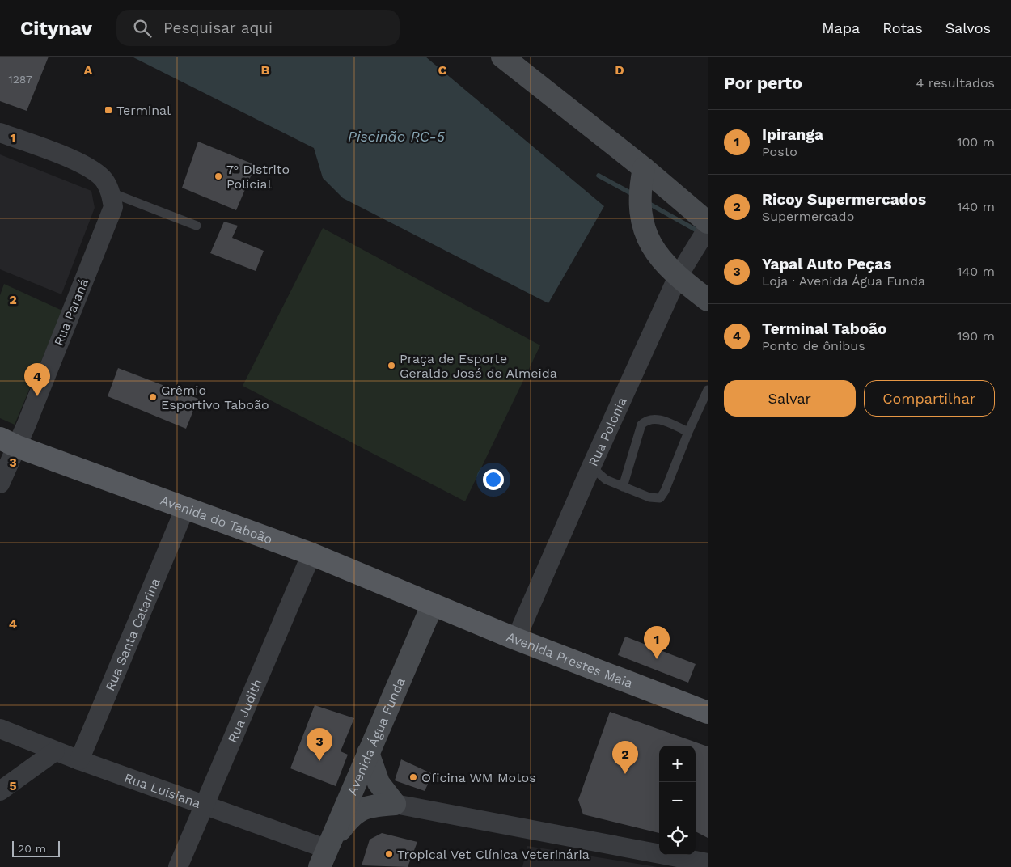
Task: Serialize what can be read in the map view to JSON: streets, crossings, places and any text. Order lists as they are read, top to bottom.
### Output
{
  "streets": {
    "main road": ["Avenida do Taboão", "Avenida Prestes Maia"],
    "street": [
      "Rua Paraná",
      "Rua Polonia",
      "Rua Santa Catarina",
      "Rua Judith",
      "Avenida Água Funda",
      "Rua Luisiana"
    ]
  },
  "crossings": [
    ["Rua Paraná", "Avenida do Taboão"],
    ["Rua Polonia", "Avenida Prestes Maia"],
    ["Avenida do Taboão", "Rua Santa Catarina"],
    ["Avenida do Taboão", "Avenida Prestes Maia"],
    ["Avenida do Taboão", "Rua Judith"],
    ["Avenida do Taboão", "Avenida Água Funda"],
    ["Rua Santa Catarina", "Rua Luisiana"],
    ["Avenida Prestes Maia", "Avenida Água Funda"],
    ["Rua Judith", "Rua Luisiana"],
    ["Avenida Água Funda", "Rua Luisiana"]
  ],
  "water": ["Piscinão RC-5"],
  "places": {
    "transit": ["Terminal"],
    "other": [
      "7º Distrito Policial",
      "Praça de Esporte Geraldo José de Almeida",
      "Grêmio Esportivo Taboão",
      "Oficina WM Motos",
      "Tropical Vet Clínica Veterinária"
    ]
  },
  "house_numbers": ["1287"],
  "scale_bar": "20 m",
  "page": {
    "header": "Citynav",
    "search": "Pesquisar aqui",
    "nav": ["Mapa", "Rotas", "Salvos"],
    "heading": ["Por perto", "4 resultados"],
    "list": [
      {
        "mark": "1",
        "name": "Ipiranga",
        "note": "Posto",
        "value": "100 m"
      },
      {
        "mark": "2",
        "name": "Ricoy Supermercados",
        "note": "Supermercado",
        "value": "140 m"
      },
      {
        "mark": "3",
        "name": "Yapal Auto Peças",
        "note": "Loja · Avenida Água Funda",
        "value": "140 m"
      },
      {
        "mark": "4",
        "name": "Terminal Taboão",
        "note": "Ponto de ônibus",
        "value": "190 m"
      }
    ],
    "pins": [
      "4",
      "1",
      "3",
      "2"
    ],
    "buttons": ["Salvar", "Compartilhar"],
    "map_buttons": ["+", "−"],
    "scale": "20 m"
  },
  "grid": {
    "columns": [
      "A",
      "B",
      "C",
      "D"
    ],
    "rows": [
      "1",
      "2",
      "3",
      "4",
      "5"
    ]
  }
}
